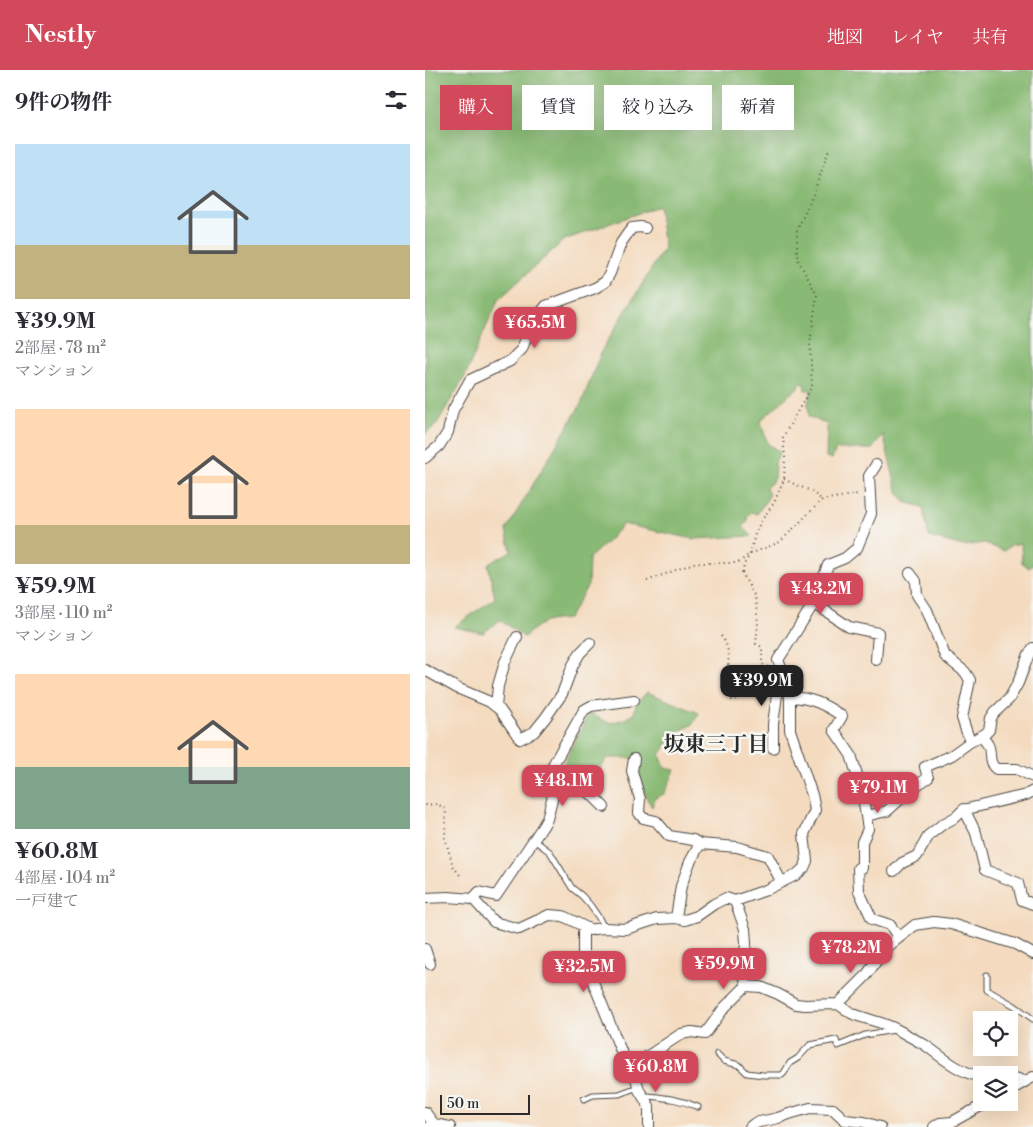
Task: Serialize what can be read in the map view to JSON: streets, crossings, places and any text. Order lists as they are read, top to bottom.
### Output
{
  "districts": ["坂東三丁目"],
  "scale_bar": "50 m",
  "page": {
    "header": "Nestly",
    "nav": ["地図", "レイヤ", "共有"],
    "heading": "9件の物件",
    "chip": [
      "購入",
      "賃貸",
      "絞り込み",
      "新着"
    ],
    "list": [
      {
        "name": "¥39.9M",
        "note": "2部屋 · 78 m² · マンション"
      },
      {
        "name": "¥59.9M",
        "note": "3部屋 · 110 m² · マンション"
      },
      {
        "name": "¥60.8M",
        "note": "4部屋 · 104 m² · 一戸建て"
      }
    ],
    "price": [
      "¥65.5M",
      "¥43.2M",
      "¥39.9M",
      "¥48.1M",
      "¥79.1M",
      "¥78.2M",
      "¥59.9M",
      "¥32.5M",
      "¥60.8M"
    ],
    "scale": "50 m"
  }
}
